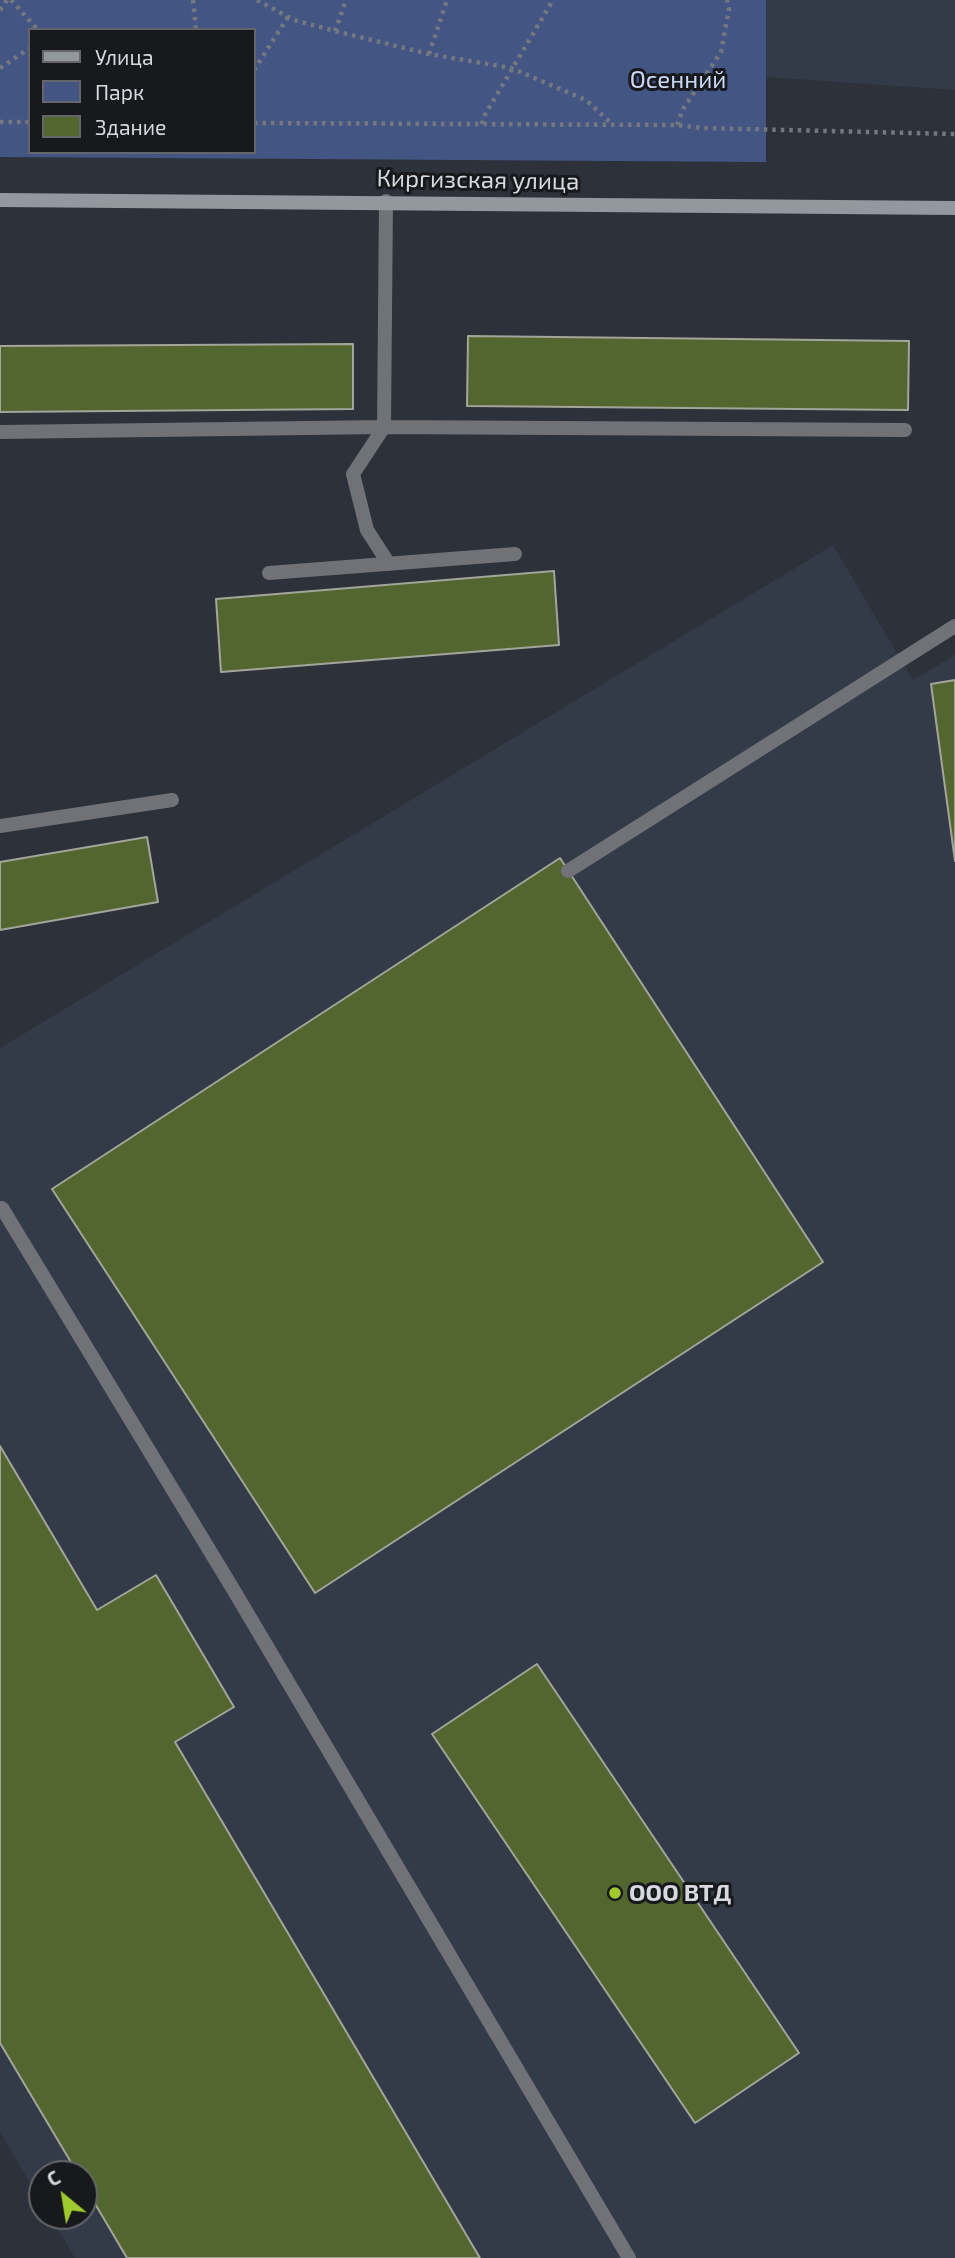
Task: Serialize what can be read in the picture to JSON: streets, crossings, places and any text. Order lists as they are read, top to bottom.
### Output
{
  "streets": {
    "main road": ["Киргизская улица"]
  },
  "parks": ["Осенний"],
  "places": ["ООО ВТД"],
  "legend": ["Улица", "Парк", "Здание"],
  "north": "top left"
}
